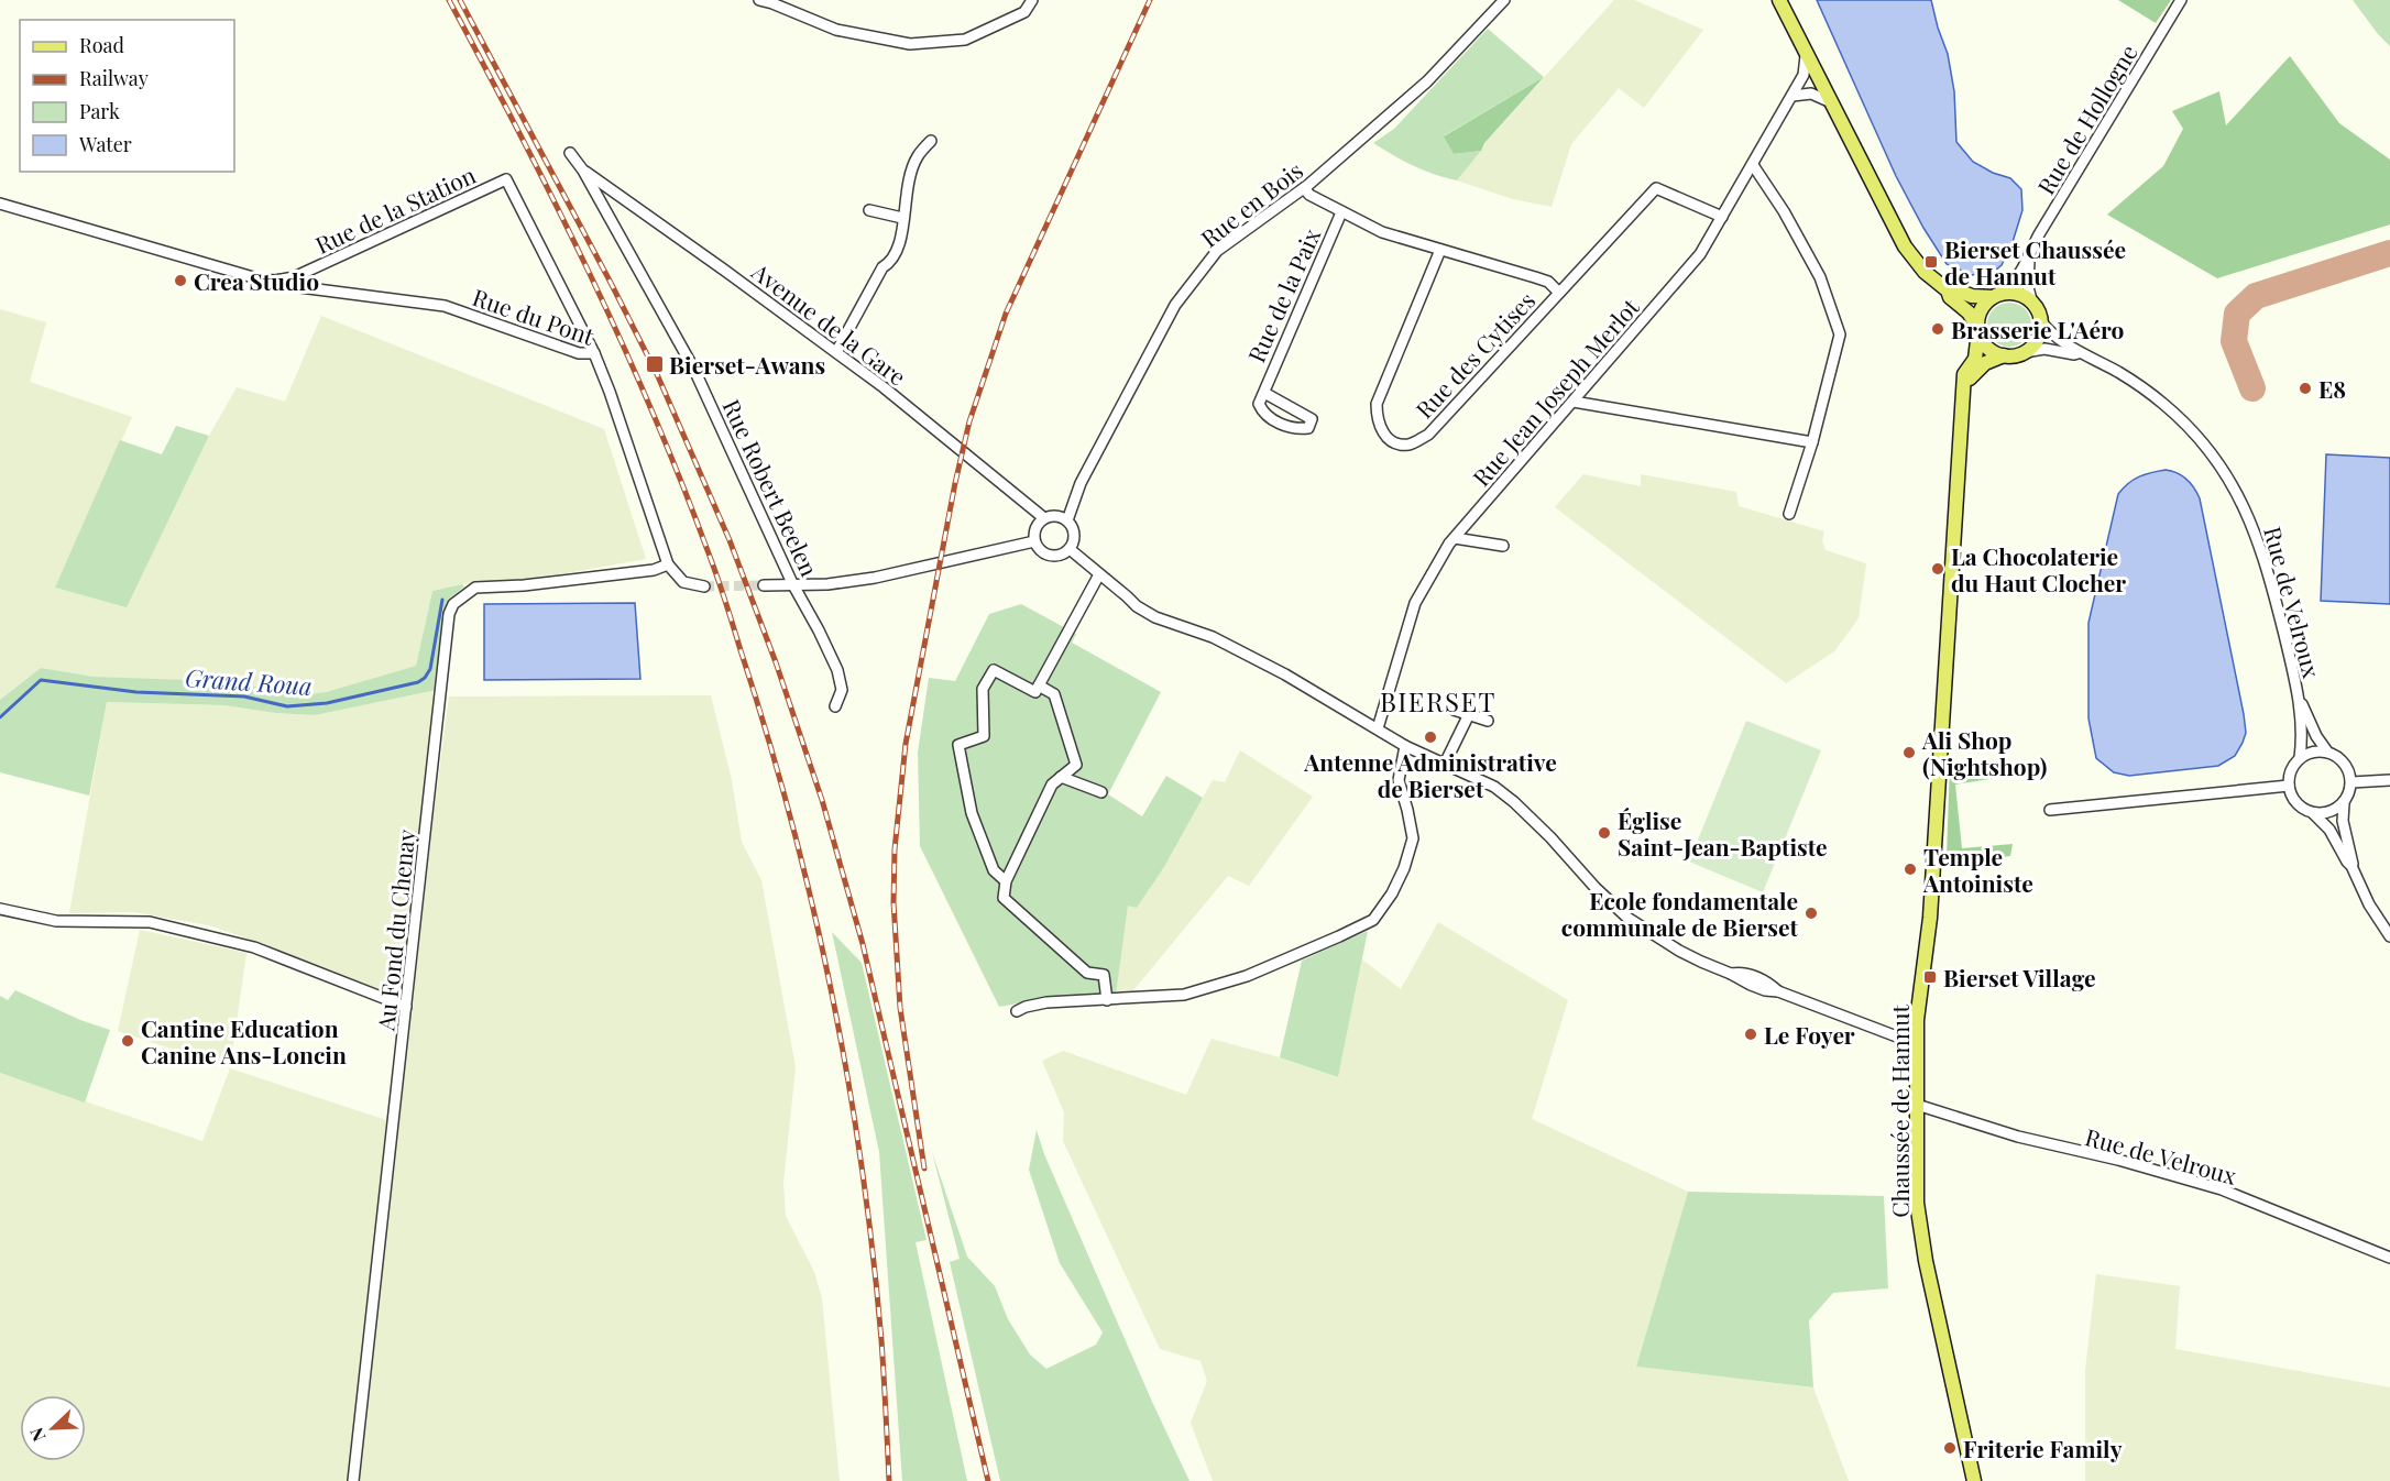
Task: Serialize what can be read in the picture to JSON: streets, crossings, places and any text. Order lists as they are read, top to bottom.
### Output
{
  "streets": {
    "main road": ["Chaussée de Hannut"],
    "street": [
      "Rue de Hollogne",
      "Rue en Bois",
      "Rue de la Station",
      "Rue de la Paix",
      "Rue du Pont",
      "Avenue de la Gare",
      "Rue des Cytises",
      "Rue Jean Joseph Merlot",
      "Rue Robert Beelen",
      "Rue de Velroux",
      "Au Fond du Chenay"
    ]
  },
  "crossings": [
    ["Rue de Hollogne", "Rue de Velroux"],
    ["Rue de Hollogne", "Chaussée de Hannut"],
    ["Rue en Bois", "Avenue de la Gare"],
    ["Rue de la Station", "Rue du Pont"],
    ["Rue du Pont", "Au Fond du Chenay"],
    ["Avenue de la Gare", "Rue Robert Beelen"],
    ["Rue des Cytises", "Rue Jean Joseph Merlot"],
    ["Rue de Velroux", "Chaussée de Hannut"]
  ],
  "districts": ["BIERSET"],
  "water": ["Grand Roua"],
  "places": {
    "transit": ["Bierset Chaussée de Hannut", "Bierset-Awans", "Bierset Village"],
    "other": [
      "Crea Studio",
      "Brasserie L'Aéro",
      "E8",
      "La Chocolaterie du Haut Clocher",
      "Antenne Administrative de Bierset",
      "Ali Shop (Nightshop)",
      "Église Saint-Jean-Baptiste",
      "Temple Antoiniste",
      "Ecole fondamentale communale de Bierset",
      "Le Foyer",
      "Cantine Education Canine Ans-Loncin",
      "Friterie Family"
    ]
  },
  "legend": [
    "Road",
    "Railway",
    "Park",
    "Water"
  ],
  "north": "bottom left"
}
